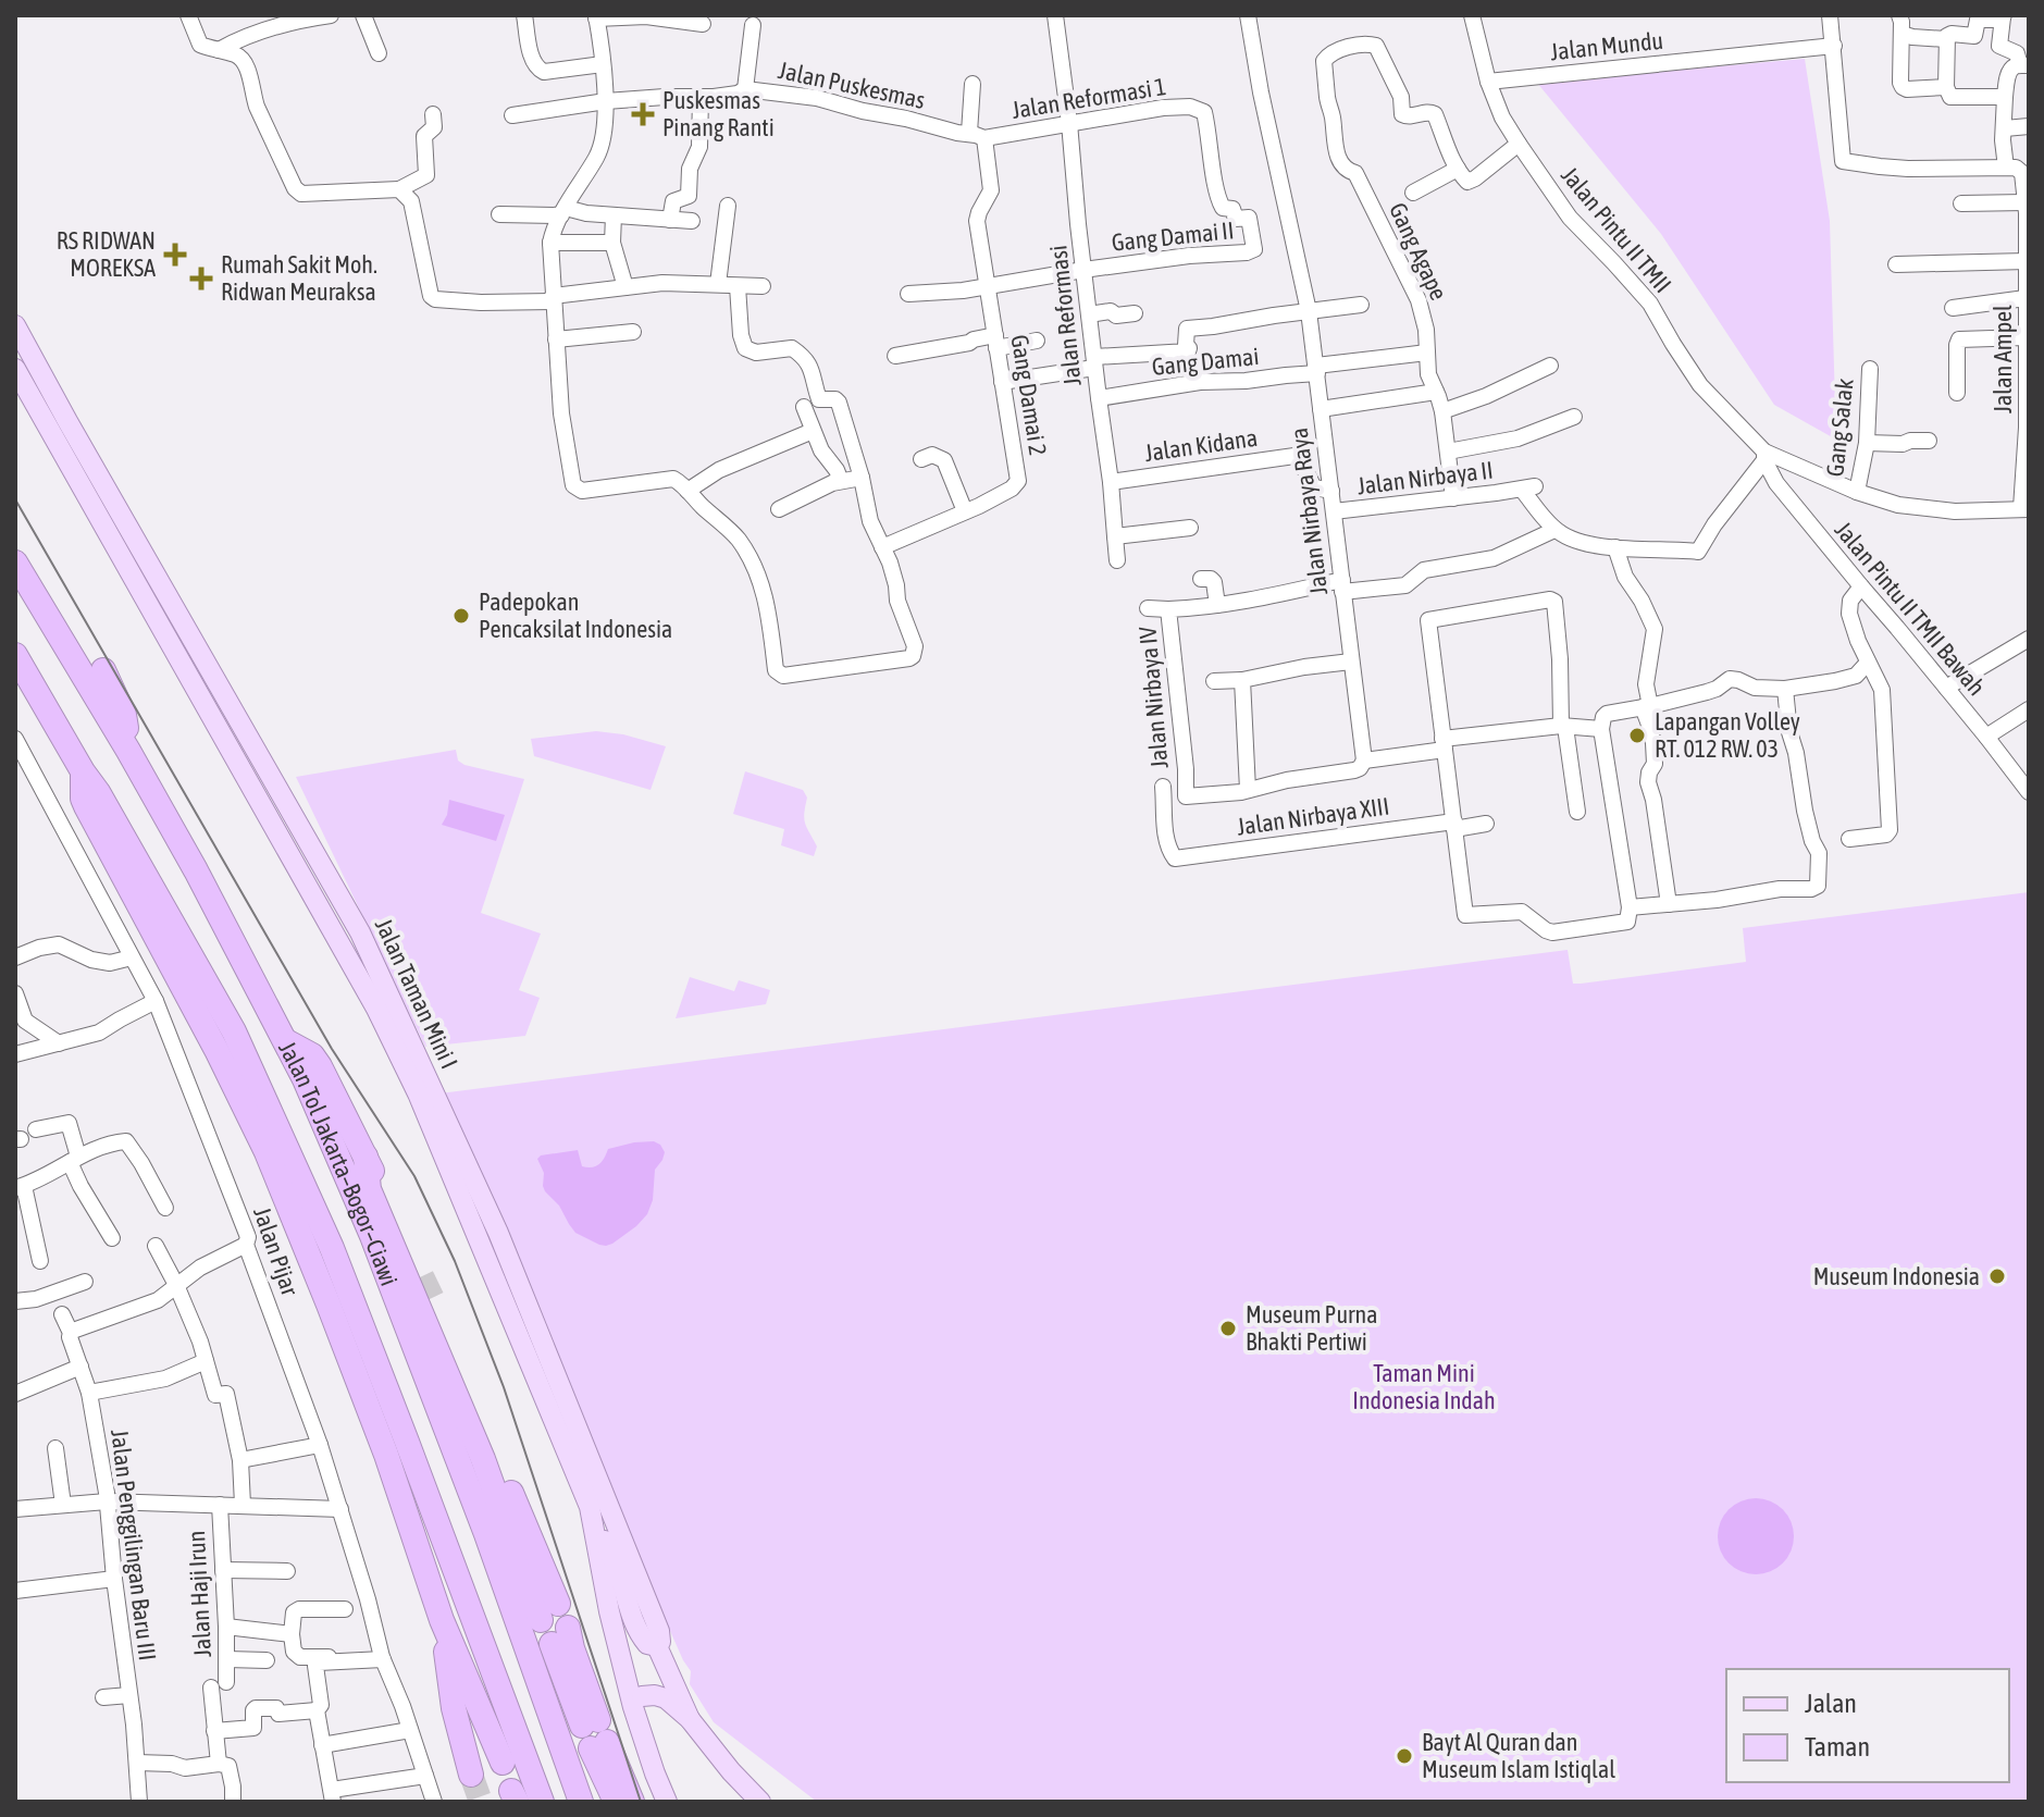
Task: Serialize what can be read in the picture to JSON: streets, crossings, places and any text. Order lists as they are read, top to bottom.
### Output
{
  "streets": {
    "highway": ["Jalan Tol Jakarta–Bogor–Ciawi"],
    "main road": ["Jalan Taman Mini I"],
    "street": [
      "Jalan Mundu",
      "Jalan Puskesmas",
      "Jalan Reformasi 1",
      "Jalan Pintu II TMII",
      "Gang Damai II",
      "Gang Agape",
      "Jalan Reformasi",
      "Jalan Ampel",
      "Gang Damai",
      "Gang Damai 2",
      "Gang Salak",
      "Jalan Kidana",
      "Jalan Nirbaya II",
      "Jalan Nirbaya Raya",
      "Jalan Pintu II TMII Bawah",
      "Jalan Nirbaya IV",
      "Jalan Nirbaya XIII",
      "Jalan Pijar",
      "Jalan Penggilingan Baru III",
      "Jalan Haji Irun"
    ]
  },
  "crossings": [
    ["Jalan Mundu", "Jalan Pintu II TMII"],
    ["Jalan Puskesmas", "Jalan Reformasi 1"],
    ["Jalan Puskesmas", "Gang Damai 2"],
    ["Jalan Reformasi 1", "Gang Damai II"],
    ["Jalan Reformasi 1", "Jalan Reformasi"],
    ["Jalan Reformasi 1", "Gang Damai 2"],
    ["Jalan Pintu II TMII", "Jalan Pintu II TMII Bawah"],
    ["Gang Damai II", "Jalan Reformasi"],
    ["Gang Agape", "Jalan Nirbaya II"],
    ["Jalan Reformasi", "Gang Damai"],
    ["Jalan Reformasi", "Jalan Kidana"],
    ["Gang Damai", "Jalan Nirbaya Raya"],
    ["Jalan Kidana", "Jalan Nirbaya Raya"],
    ["Jalan Nirbaya II", "Jalan Nirbaya Raya"],
    ["Jalan Nirbaya II", "Jalan Nirbaya IV"],
    ["Jalan Nirbaya Raya", "Jalan Nirbaya IV"],
    ["Jalan Pijar", "Jalan Haji Irun"],
    ["Jalan Penggilingan Baru III", "Jalan Haji Irun"]
  ],
  "parks": ["Taman Mini Indonesia Indah"],
  "places": {
    "health": ["Puskesmas Pinang Ranti", "RS RIDWAN MOREKSA", "Rumah Sakit Moh. Ridwan Meuraksa"],
    "other": [
      "Padepokan Pencaksilat Indonesia",
      "Lapangan Volley RT. 012 RW. 03",
      "Museum Indonesia",
      "Museum Purna Bhakti Pertiwi",
      "Bayt Al Quran dan Museum Islam Istiqlal"
    ]
  },
  "legend": ["Jalan", "Taman"]
}
